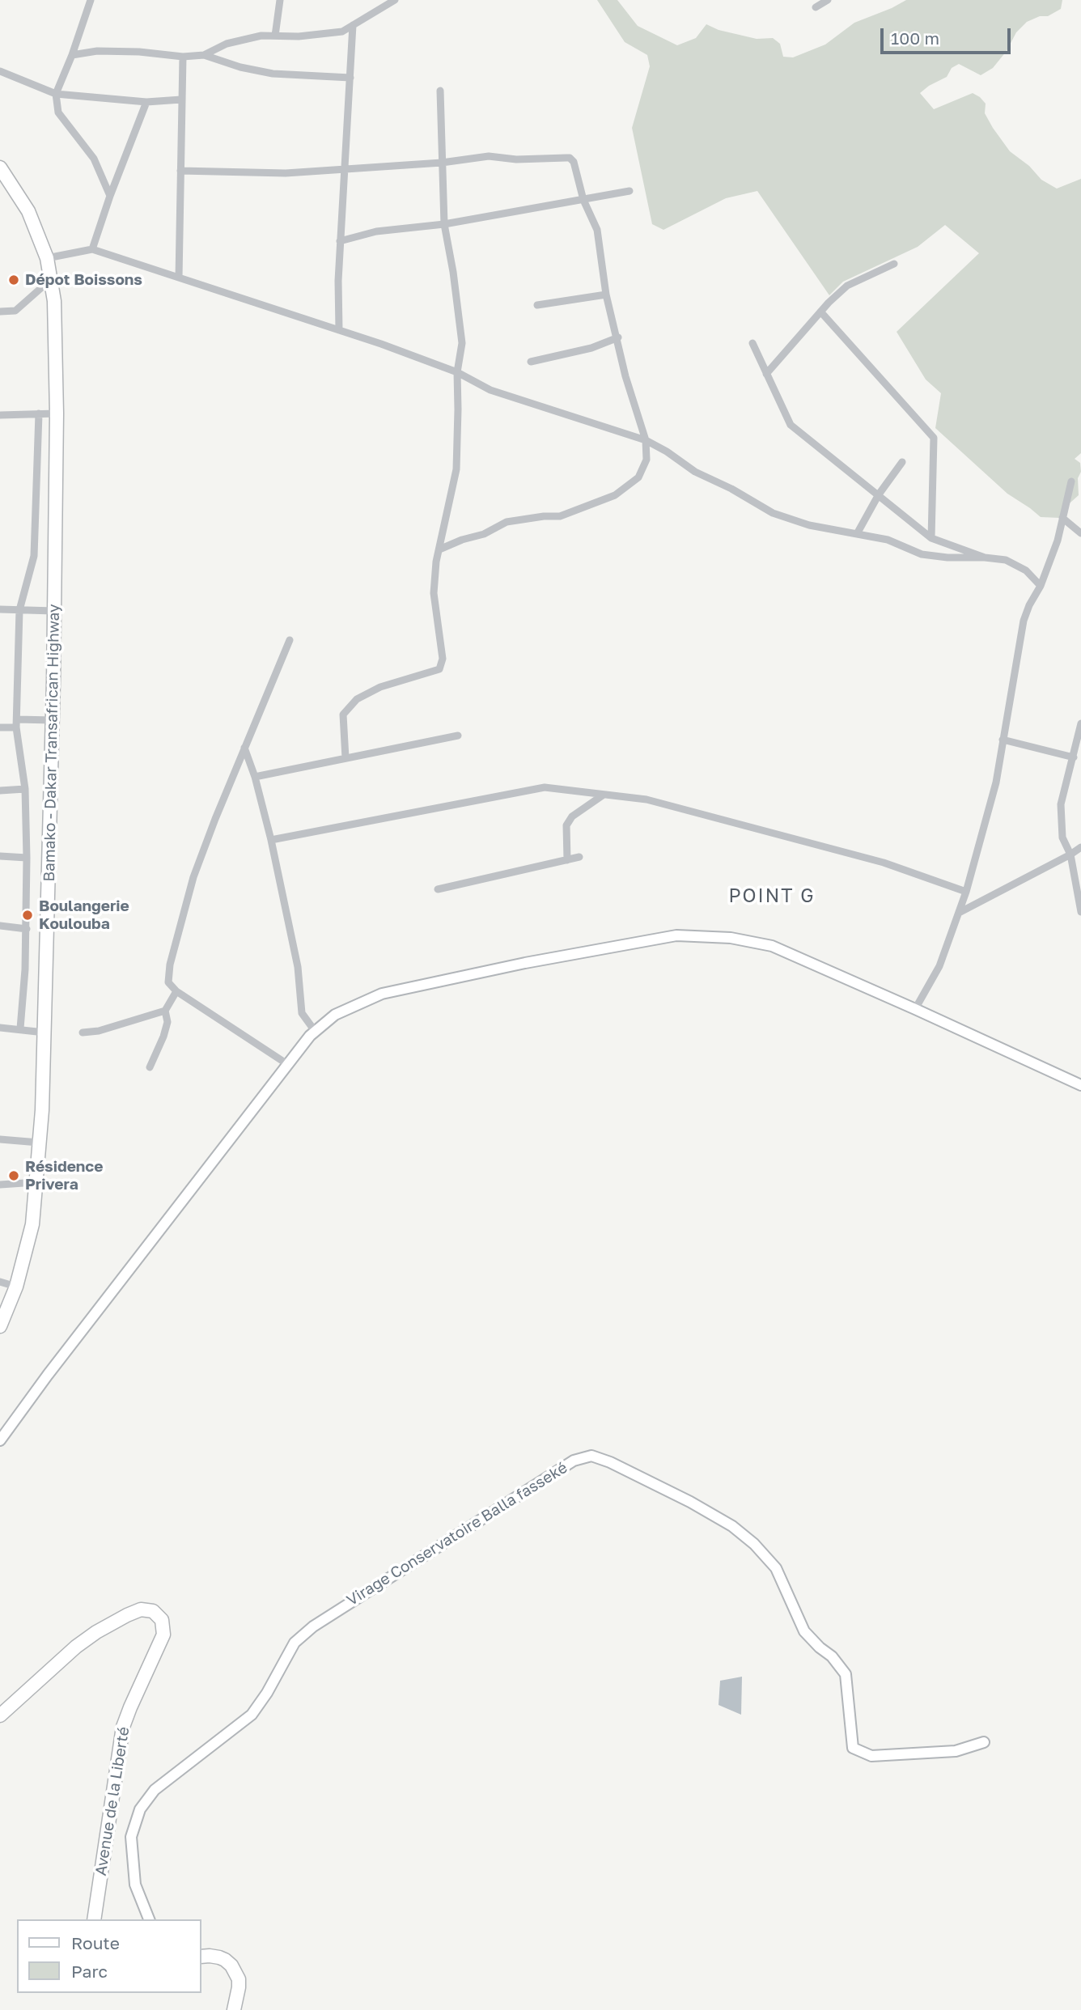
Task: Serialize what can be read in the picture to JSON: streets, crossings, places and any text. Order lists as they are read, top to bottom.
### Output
{
  "streets": {
    "highway": ["Bamako - Dakar Transafrican Highway", "Avenue de la Liberté"],
    "street": ["Virage Conservatoire Balla fasseké"]
  },
  "districts": ["POINT G"],
  "places": ["Dépot Boissons", "Boulangerie Koulouba", "Résidence Privera"],
  "legend": ["Route", "Parc"],
  "scale_bar": "100 m"
}
